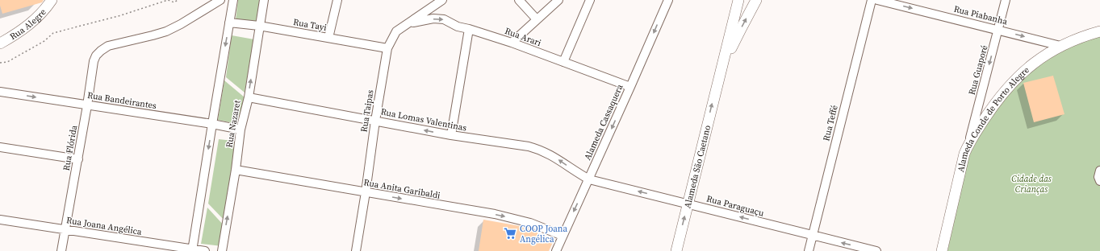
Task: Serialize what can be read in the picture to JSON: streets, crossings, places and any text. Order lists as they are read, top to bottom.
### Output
{
  "streets": {
    "main road": ["Rua Alegre", "Alameda Conde de Porto Alegre", "Alameda São Caetano"],
    "street": [
      "Rua Piabanha",
      "Rua Tayi",
      "Rua Arari",
      "Rua Guaporé",
      "Rua Bandeirantes",
      "Rua Taipas",
      "Rua Lomas Valentinas",
      "Alameda Cassaquera",
      "Rua Teffé",
      "Rua Nazaret",
      "Rua Flórida",
      "Rua Anita Garibaldi",
      "Rua Paraguaçu",
      "Rua Joana Angélica"
    ]
  },
  "crossings": [
    ["Rua Piabanha", "Rua Guaporé"],
    ["Rua Piabanha", "Alameda Conde de Porto Alegre"],
    ["Rua Tayi", "Rua Taipas"],
    ["Rua Tayi", "Rua Nazaret"],
    ["Rua Arari", "Rua Taipas"],
    ["Rua Arari", "Alameda Cassaquera"],
    ["Rua Guaporé", "Alameda Conde de Porto Alegre"],
    ["Rua Bandeirantes", "Rua Nazaret"],
    ["Rua Bandeirantes", "Rua Flórida"],
    ["Rua Taipas", "Rua Lomas Valentinas"],
    ["Rua Taipas", "Rua Anita Garibaldi"],
    ["Rua Lomas Valentinas", "Alameda Cassaquera"],
    ["Rua Lomas Valentinas", "Rua Nazaret"],
    ["Rua Lomas Valentinas", "Rua Paraguaçu"],
    ["Alameda Cassaquera", "Rua Anita Garibaldi"],
    ["Alameda Cassaquera", "Rua Paraguaçu"],
    ["Rua Teffé", "Rua Paraguaçu"],
    ["Rua Nazaret", "Rua Anita Garibaldi"],
    ["Rua Flórida", "Rua Joana Angélica"],
    ["Alameda São Caetano", "Rua Paraguaçu"]
  ],
  "one_way": [
    "Rua Piabanha",
    "Rua Guaporé",
    "Rua Lomas Valentinas",
    "Alameda Cassaquera",
    "Rua Anita Garibaldi",
    "Rua Paraguaçu"
  ],
  "parks": ["Cidade das Crianças"],
  "places": {
    "supermarket": ["COOP Joana Angélica"]
  }
}
